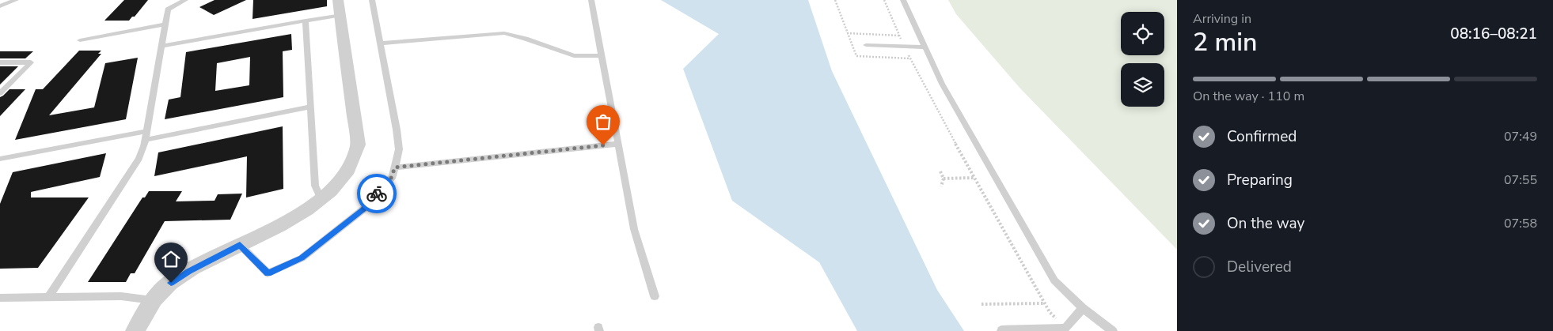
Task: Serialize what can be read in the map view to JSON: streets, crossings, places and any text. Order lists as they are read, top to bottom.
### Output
{
  "page": {
    "heading": ["2 min", "Arriving in", "08:16–08:21"],
    "bar": "On the way · 110 m",
    "list": [
      ["Confirmed", "07:49"],
      ["Preparing", "07:55"],
      ["On the way", "07:58"],
      "Delivered"
    ]
  }
}
